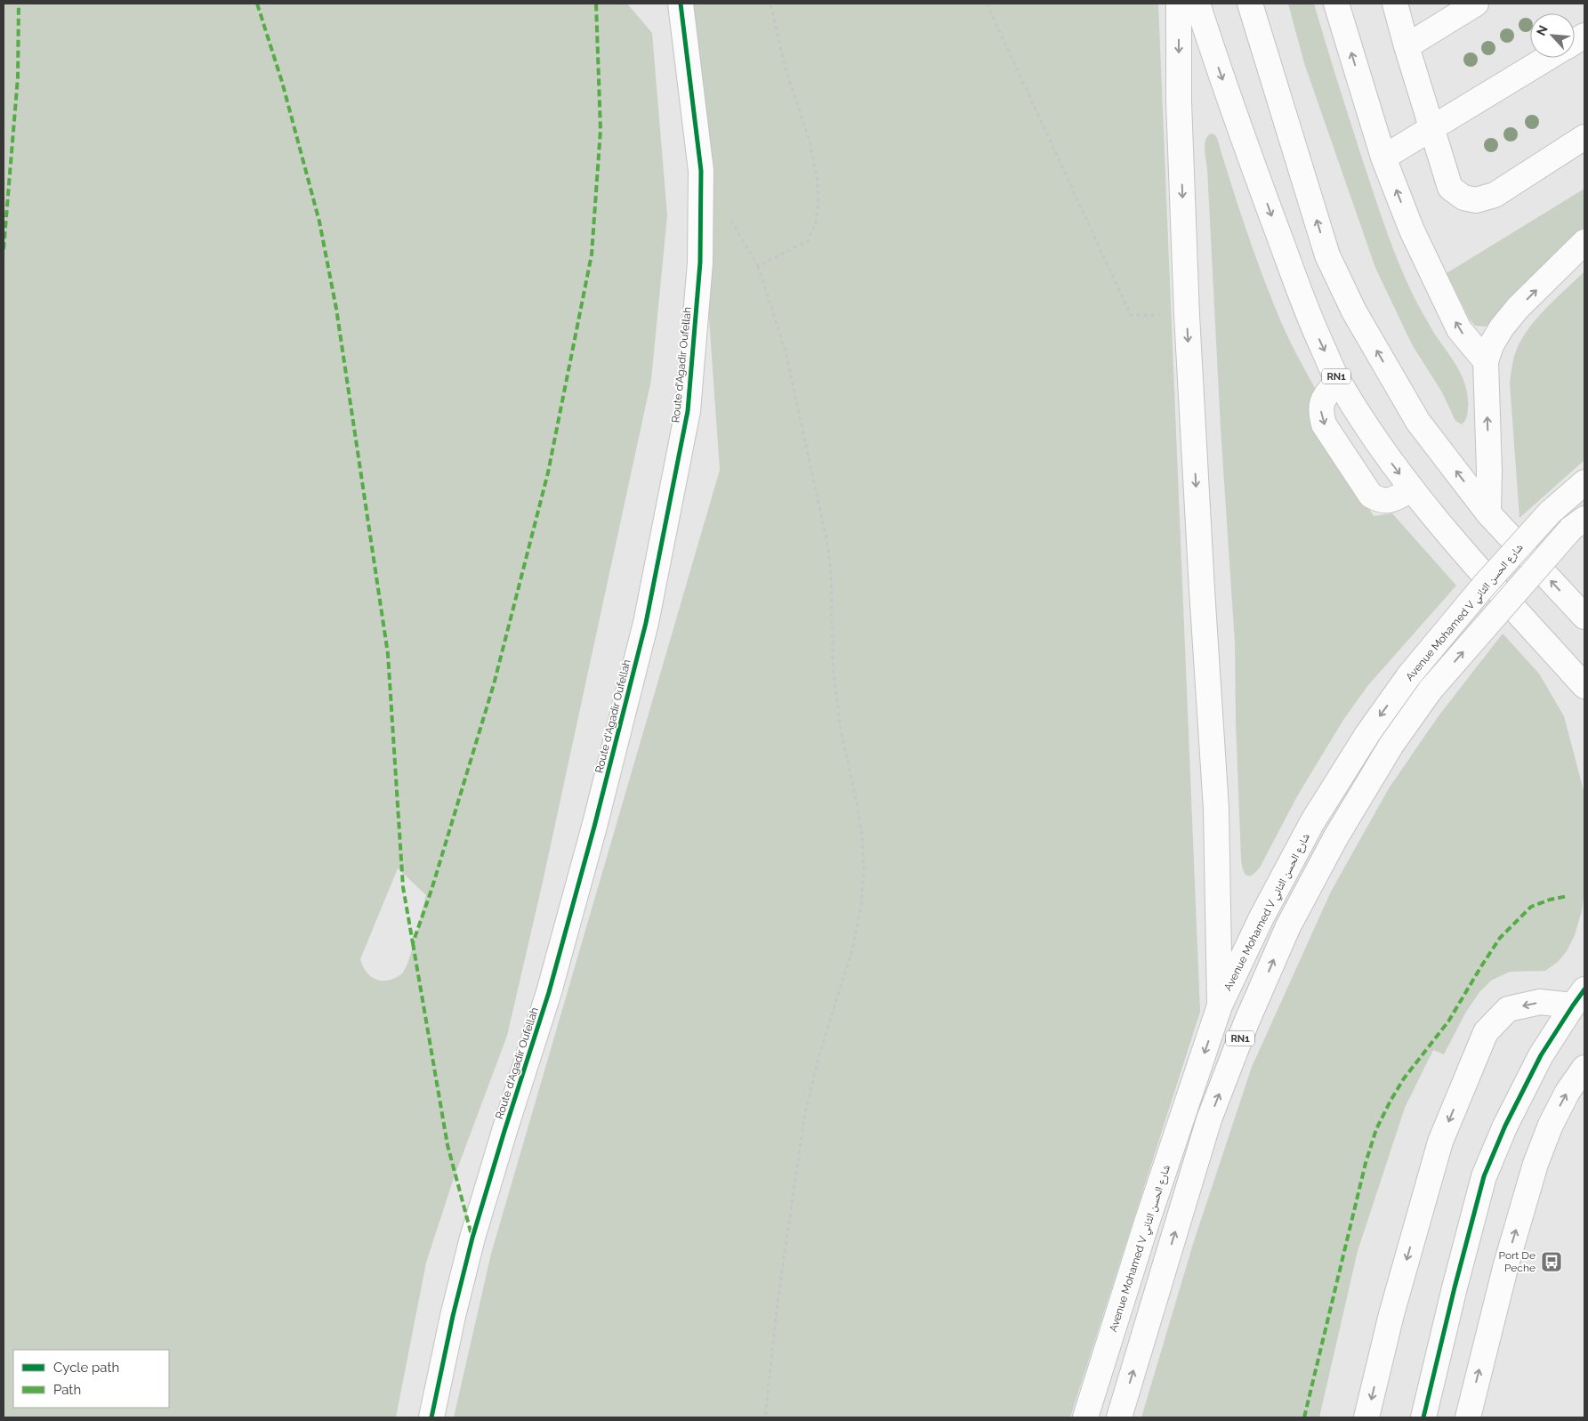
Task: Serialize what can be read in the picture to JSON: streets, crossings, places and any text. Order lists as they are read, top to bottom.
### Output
{
  "streets": {
    "main road": ["Route d'Agadir Oufellah", "RN1", "Avenue Mohamed V شارع الحسن الثاني"]
  },
  "places": {
    "bus stop": ["Port De Peche"]
  },
  "legend": ["Cycle path", "Path"],
  "north": "top left"
}
